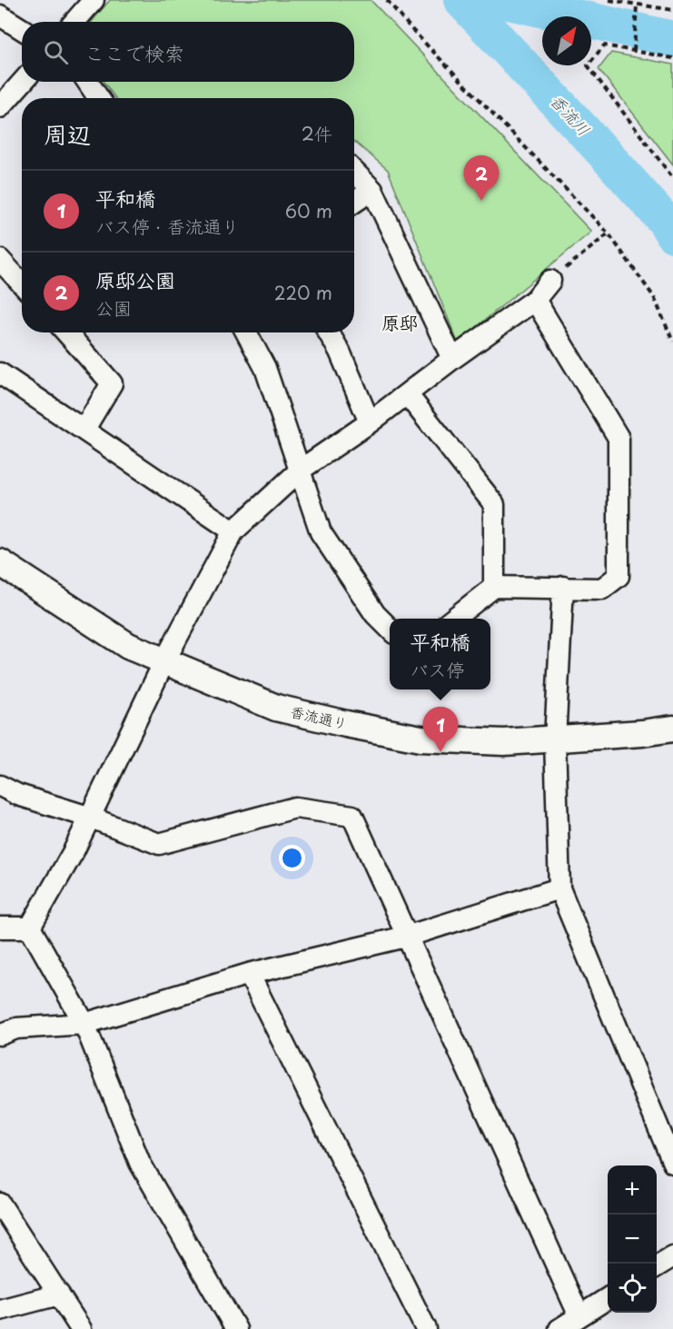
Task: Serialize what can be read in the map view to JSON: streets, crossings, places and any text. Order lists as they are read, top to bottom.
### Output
{
  "streets": {
    "street": ["香流通り"]
  },
  "districts": ["原邸"],
  "water": ["香流川"],
  "north": "top right",
  "page": {
    "search": "ここで検索",
    "heading": ["周辺", "2件"],
    "pins": ["2", "1"],
    "list": [
      {
        "mark": "1",
        "name": "平和橋",
        "note": "バス停 · 香流通り",
        "value": "60 m"
      },
      {
        "mark": "2",
        "name": "原邸公園",
        "note": "公園",
        "value": "220 m"
      }
    ],
    "popup": ["平和橋", "バス停"],
    "map_buttons": ["+", "−"]
  }
}
